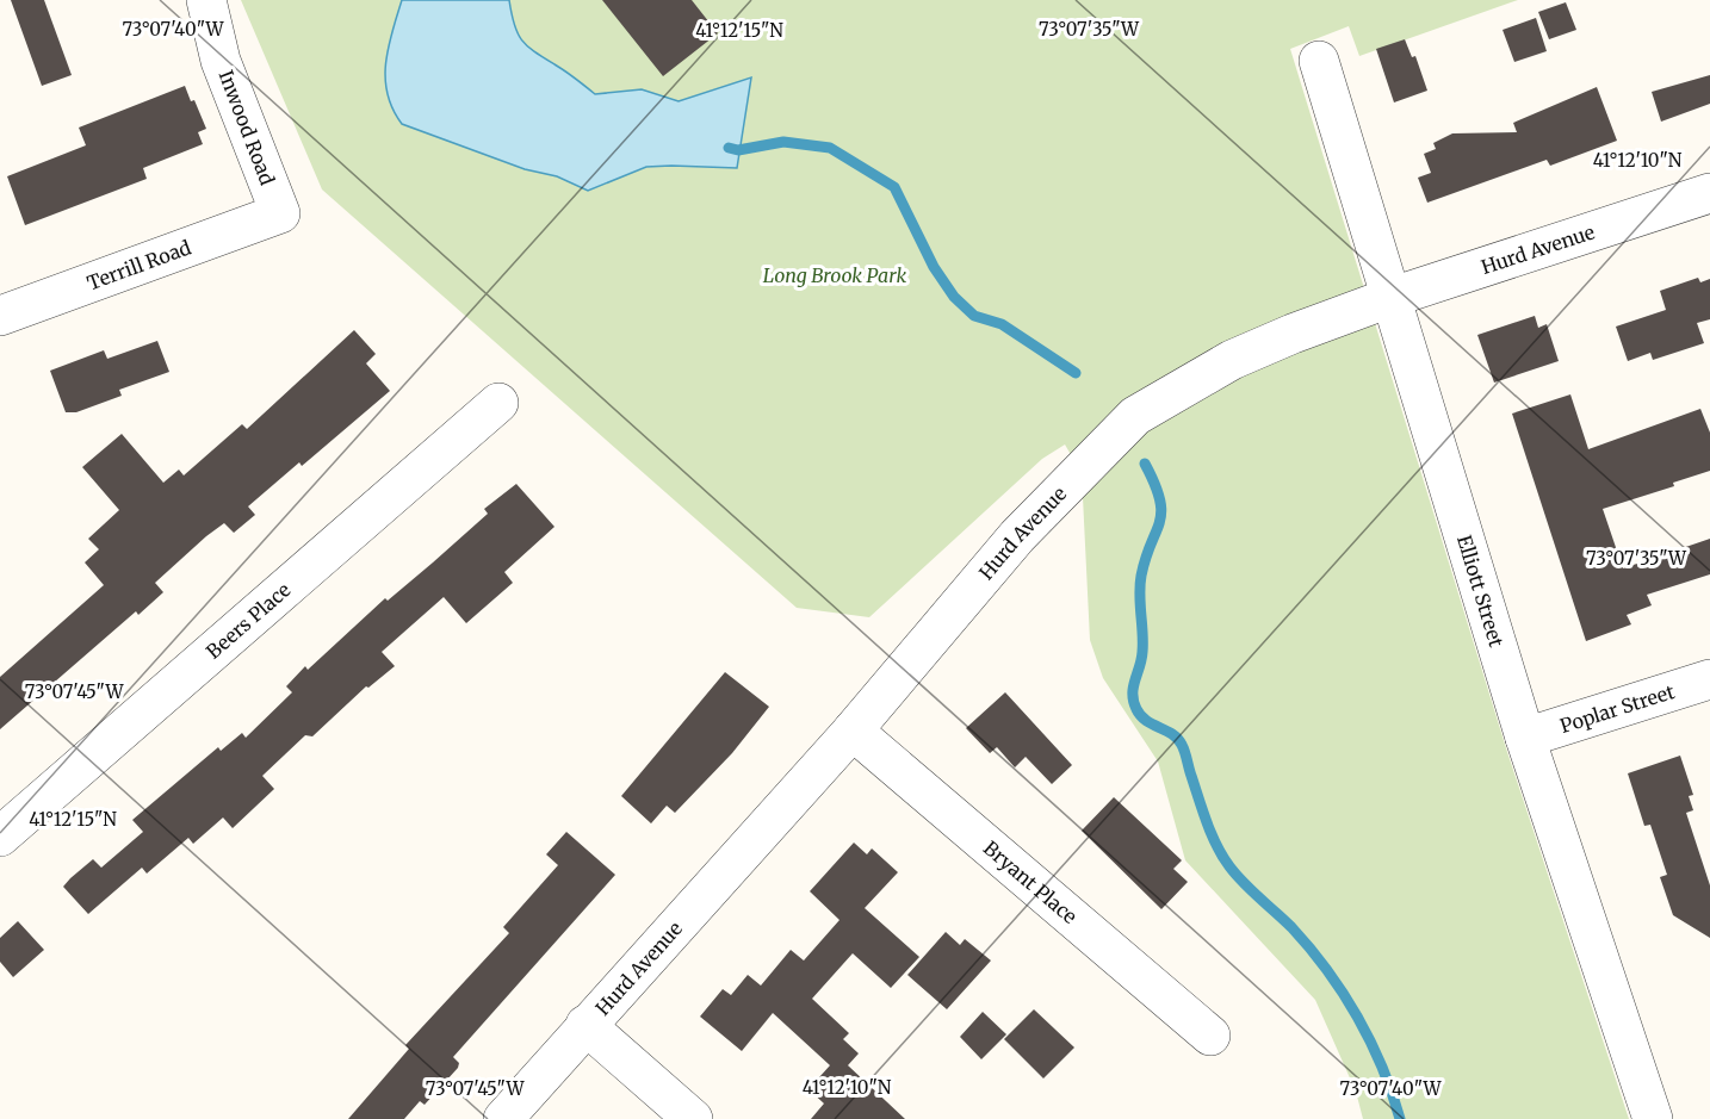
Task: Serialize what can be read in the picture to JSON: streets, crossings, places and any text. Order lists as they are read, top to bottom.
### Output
{
  "streets": {
    "street": [
      "Inwood Road",
      "Hurd Avenue",
      "Terrill Road",
      "Elliott Street",
      "Beers Place",
      "Poplar Street",
      "Bryant Place"
    ]
  },
  "crossings": [
    ["Inwood Road", "Terrill Road"],
    ["Hurd Avenue", "Elliott Street"],
    ["Hurd Avenue", "Bryant Place"],
    ["Elliott Street", "Poplar Street"]
  ],
  "parks": ["Long Brook Park"],
  "coordinates": [
    "73°07'40\"W",
    "73°07'35\"W",
    "41°12'15\"N",
    "41°12'10\"N",
    "73°07'45\"W"
  ]
}
